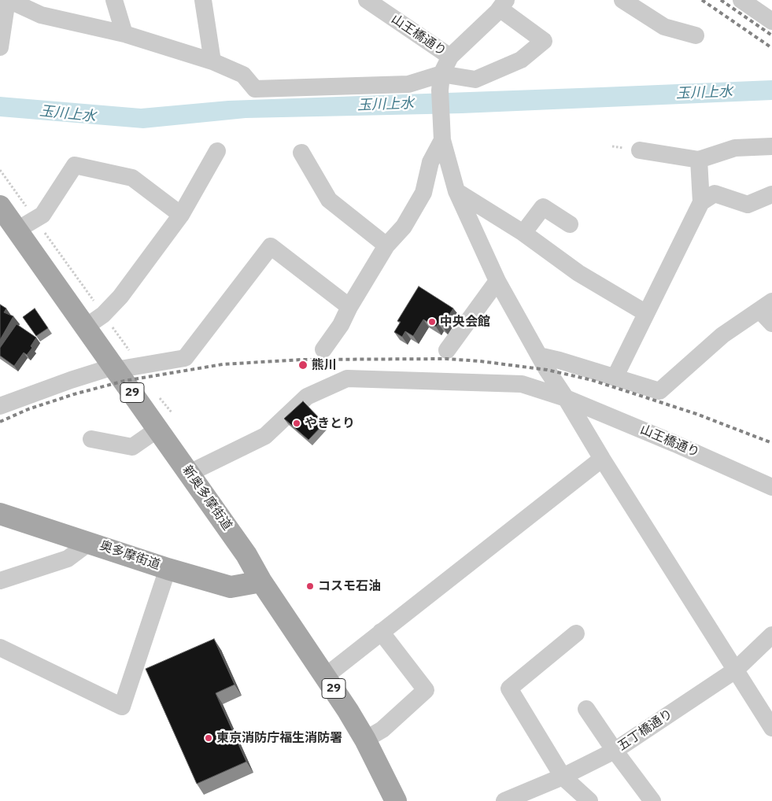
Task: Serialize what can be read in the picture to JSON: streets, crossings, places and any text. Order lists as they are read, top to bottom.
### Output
{
  "streets": {
    "main road": ["29", "新奥多摩街道", "奥多摩街道"],
    "street": ["山王橋通り", "五丁橋通り"]
  },
  "crossings": [
    ["山王橋通り", "新奥多摩街道"],
    ["新奥多摩街道", "奥多摩街道"]
  ],
  "water": ["玉川上水"],
  "places": [
    "中央会館",
    "熊川",
    "やきとり",
    "コスモ石油",
    "東京消防庁福生消防署"
  ]
}
